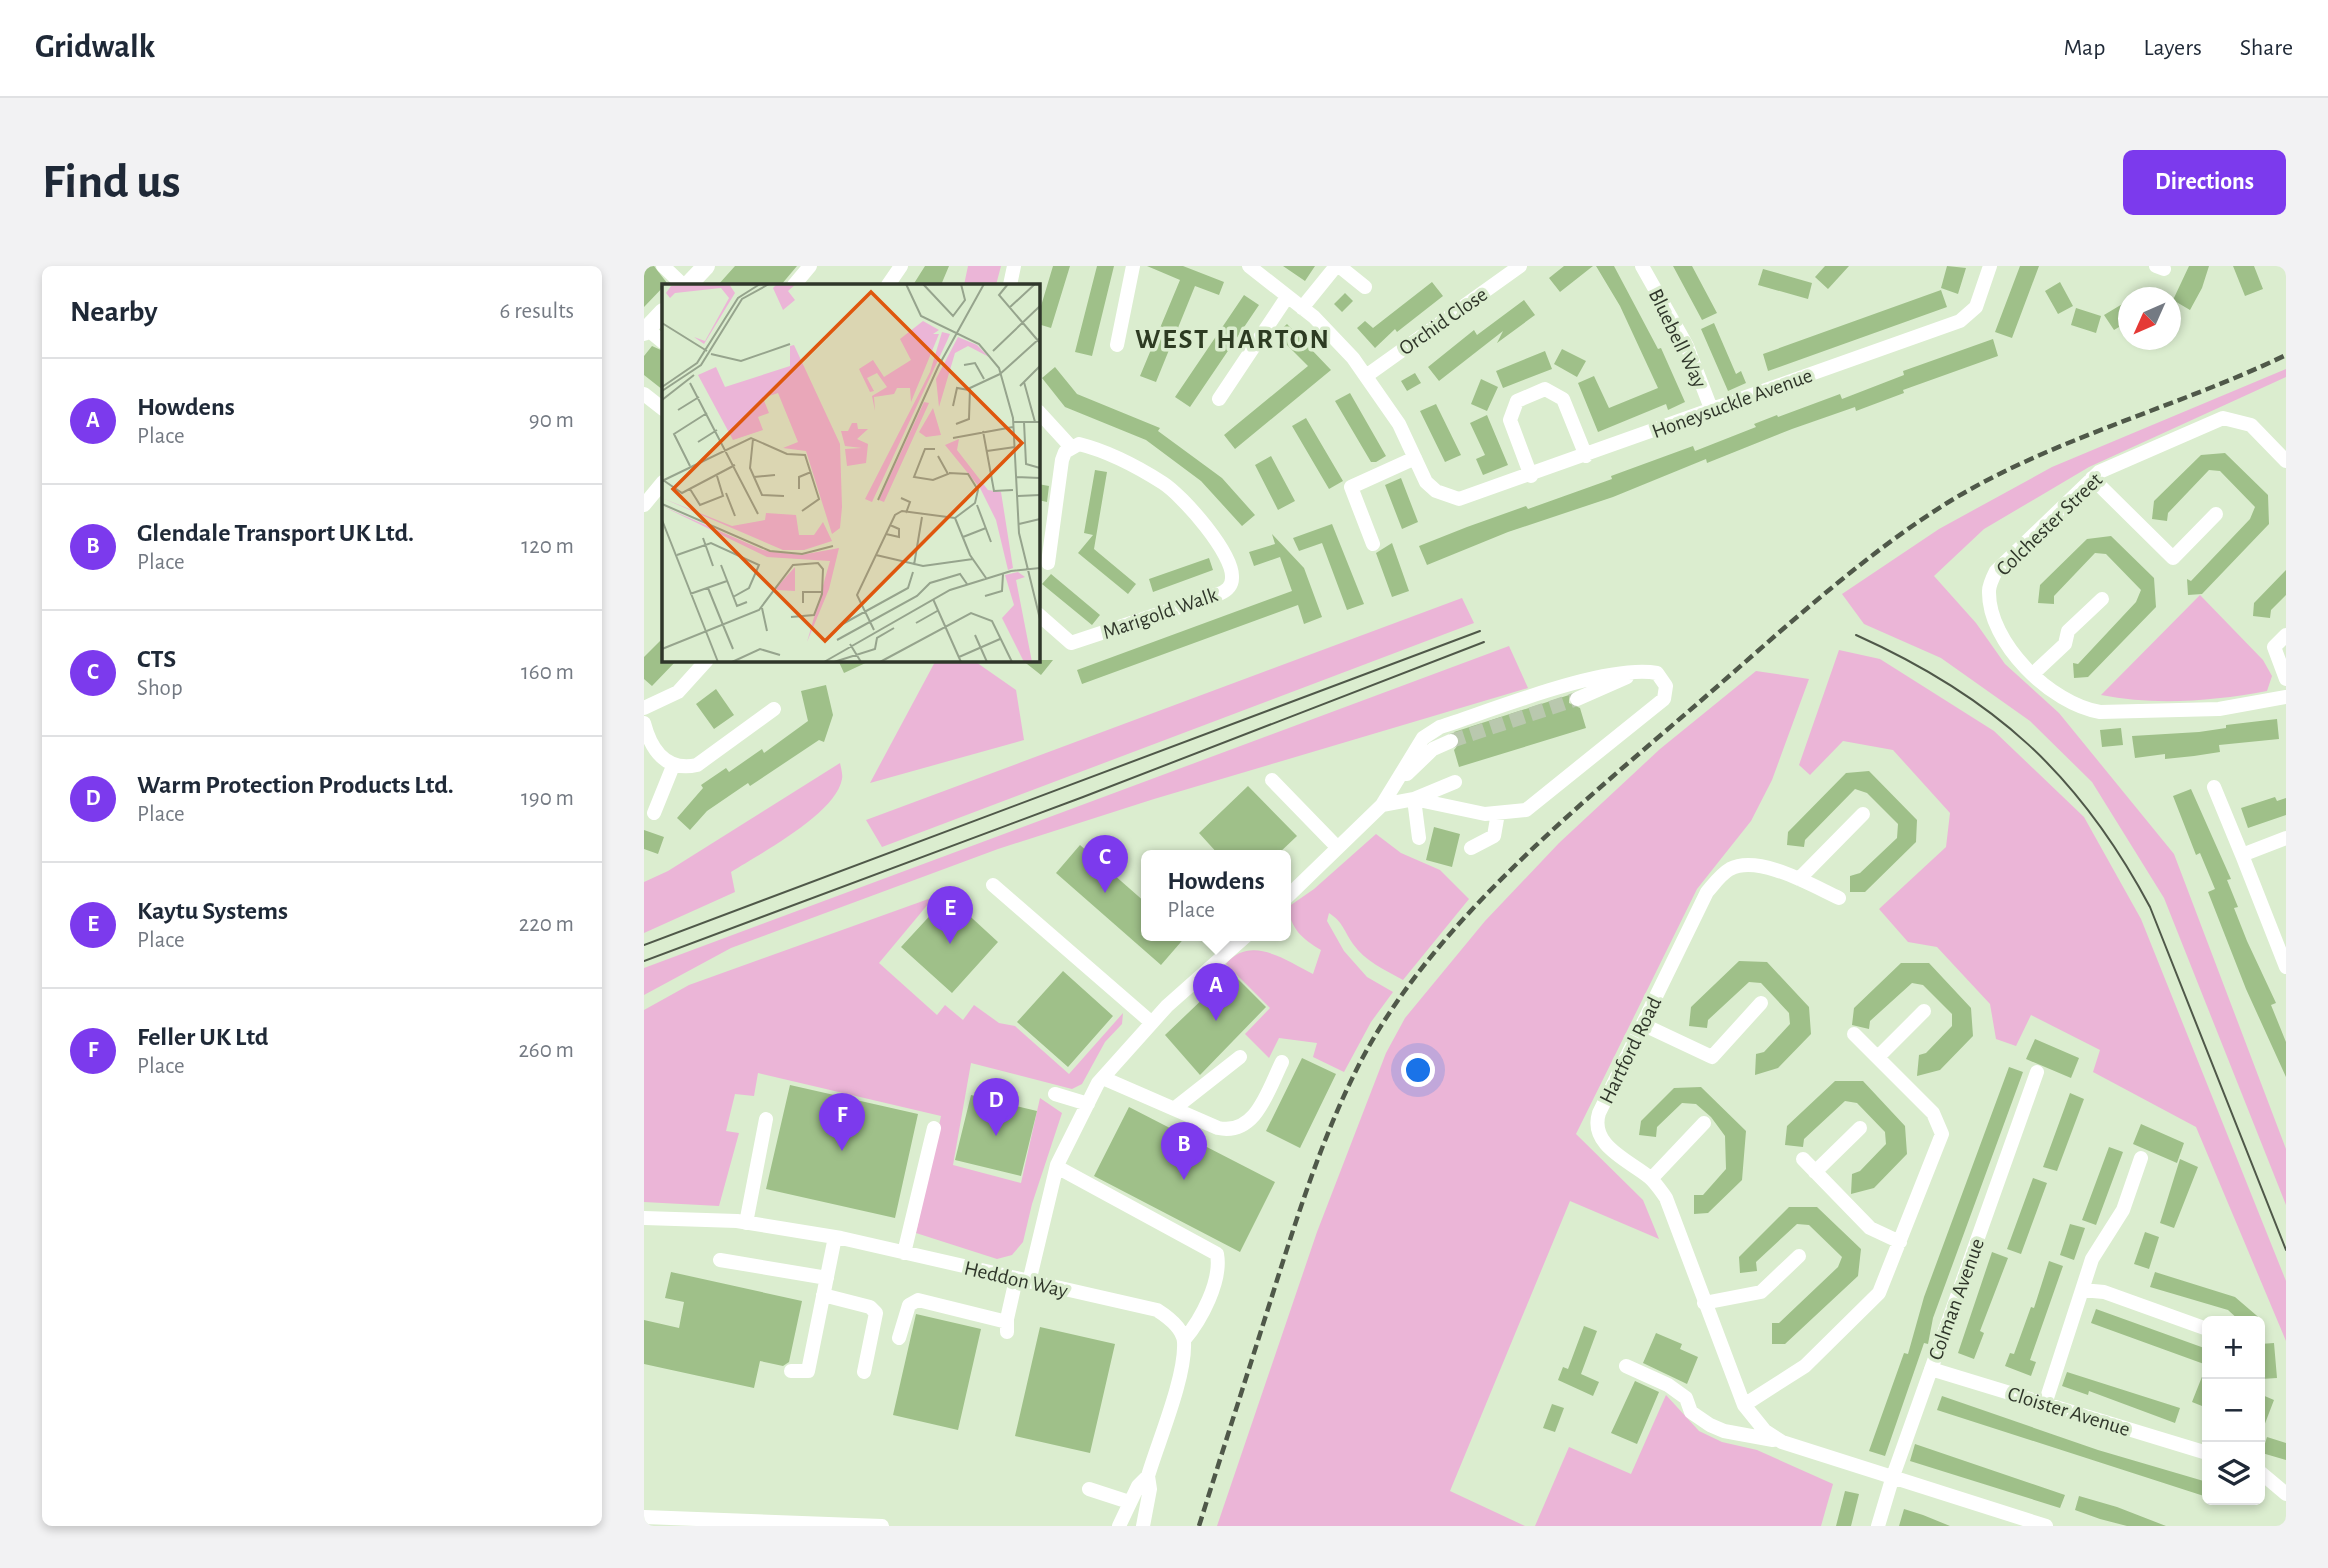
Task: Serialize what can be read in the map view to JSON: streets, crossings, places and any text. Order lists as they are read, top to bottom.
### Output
{
  "streets": {
    "street": [
      "Orchid Close",
      "Bluebell Way",
      "Honeysuckle Avenue",
      "Colchester Street",
      "Marigold Walk",
      "Hartford Road",
      "Heddon Way",
      "Colman Avenue",
      "Cloister Avenue"
    ]
  },
  "crossings": [
    ["Bluebell Way", "Honeysuckle Avenue"],
    ["Hartford Road", "Colman Avenue"],
    ["Colman Avenue", "Cloister Avenue"]
  ],
  "districts": ["WEST HARTON"],
  "north": "bottom left",
  "page": {
    "header": "Gridwalk",
    "nav": ["Map", "Layers", "Share"],
    "buttons": "Directions",
    "title": "Find us",
    "heading": ["Nearby", "6 results"],
    "list": [
      {
        "mark": "A",
        "name": "Howdens",
        "note": "Place",
        "value": "90 m"
      },
      {
        "mark": "B",
        "name": "Glendale Transport UK Ltd.",
        "note": "Place",
        "value": "120 m"
      },
      {
        "mark": "C",
        "name": "CTS",
        "note": "Shop",
        "value": "160 m"
      },
      {
        "mark": "D",
        "name": "Warm Protection Products Ltd.",
        "note": "Place",
        "value": "190 m"
      },
      {
        "mark": "E",
        "name": "Kaytu Systems",
        "note": "Place",
        "value": "220 m"
      },
      {
        "mark": "F",
        "name": "Feller UK Ltd",
        "note": "Place",
        "value": "260 m"
      }
    ],
    "pins": [
      "C",
      "E",
      "A",
      "D",
      "F",
      "B"
    ],
    "popup": ["Howdens", "Place"],
    "map_buttons": ["+", "−"]
  }
}
